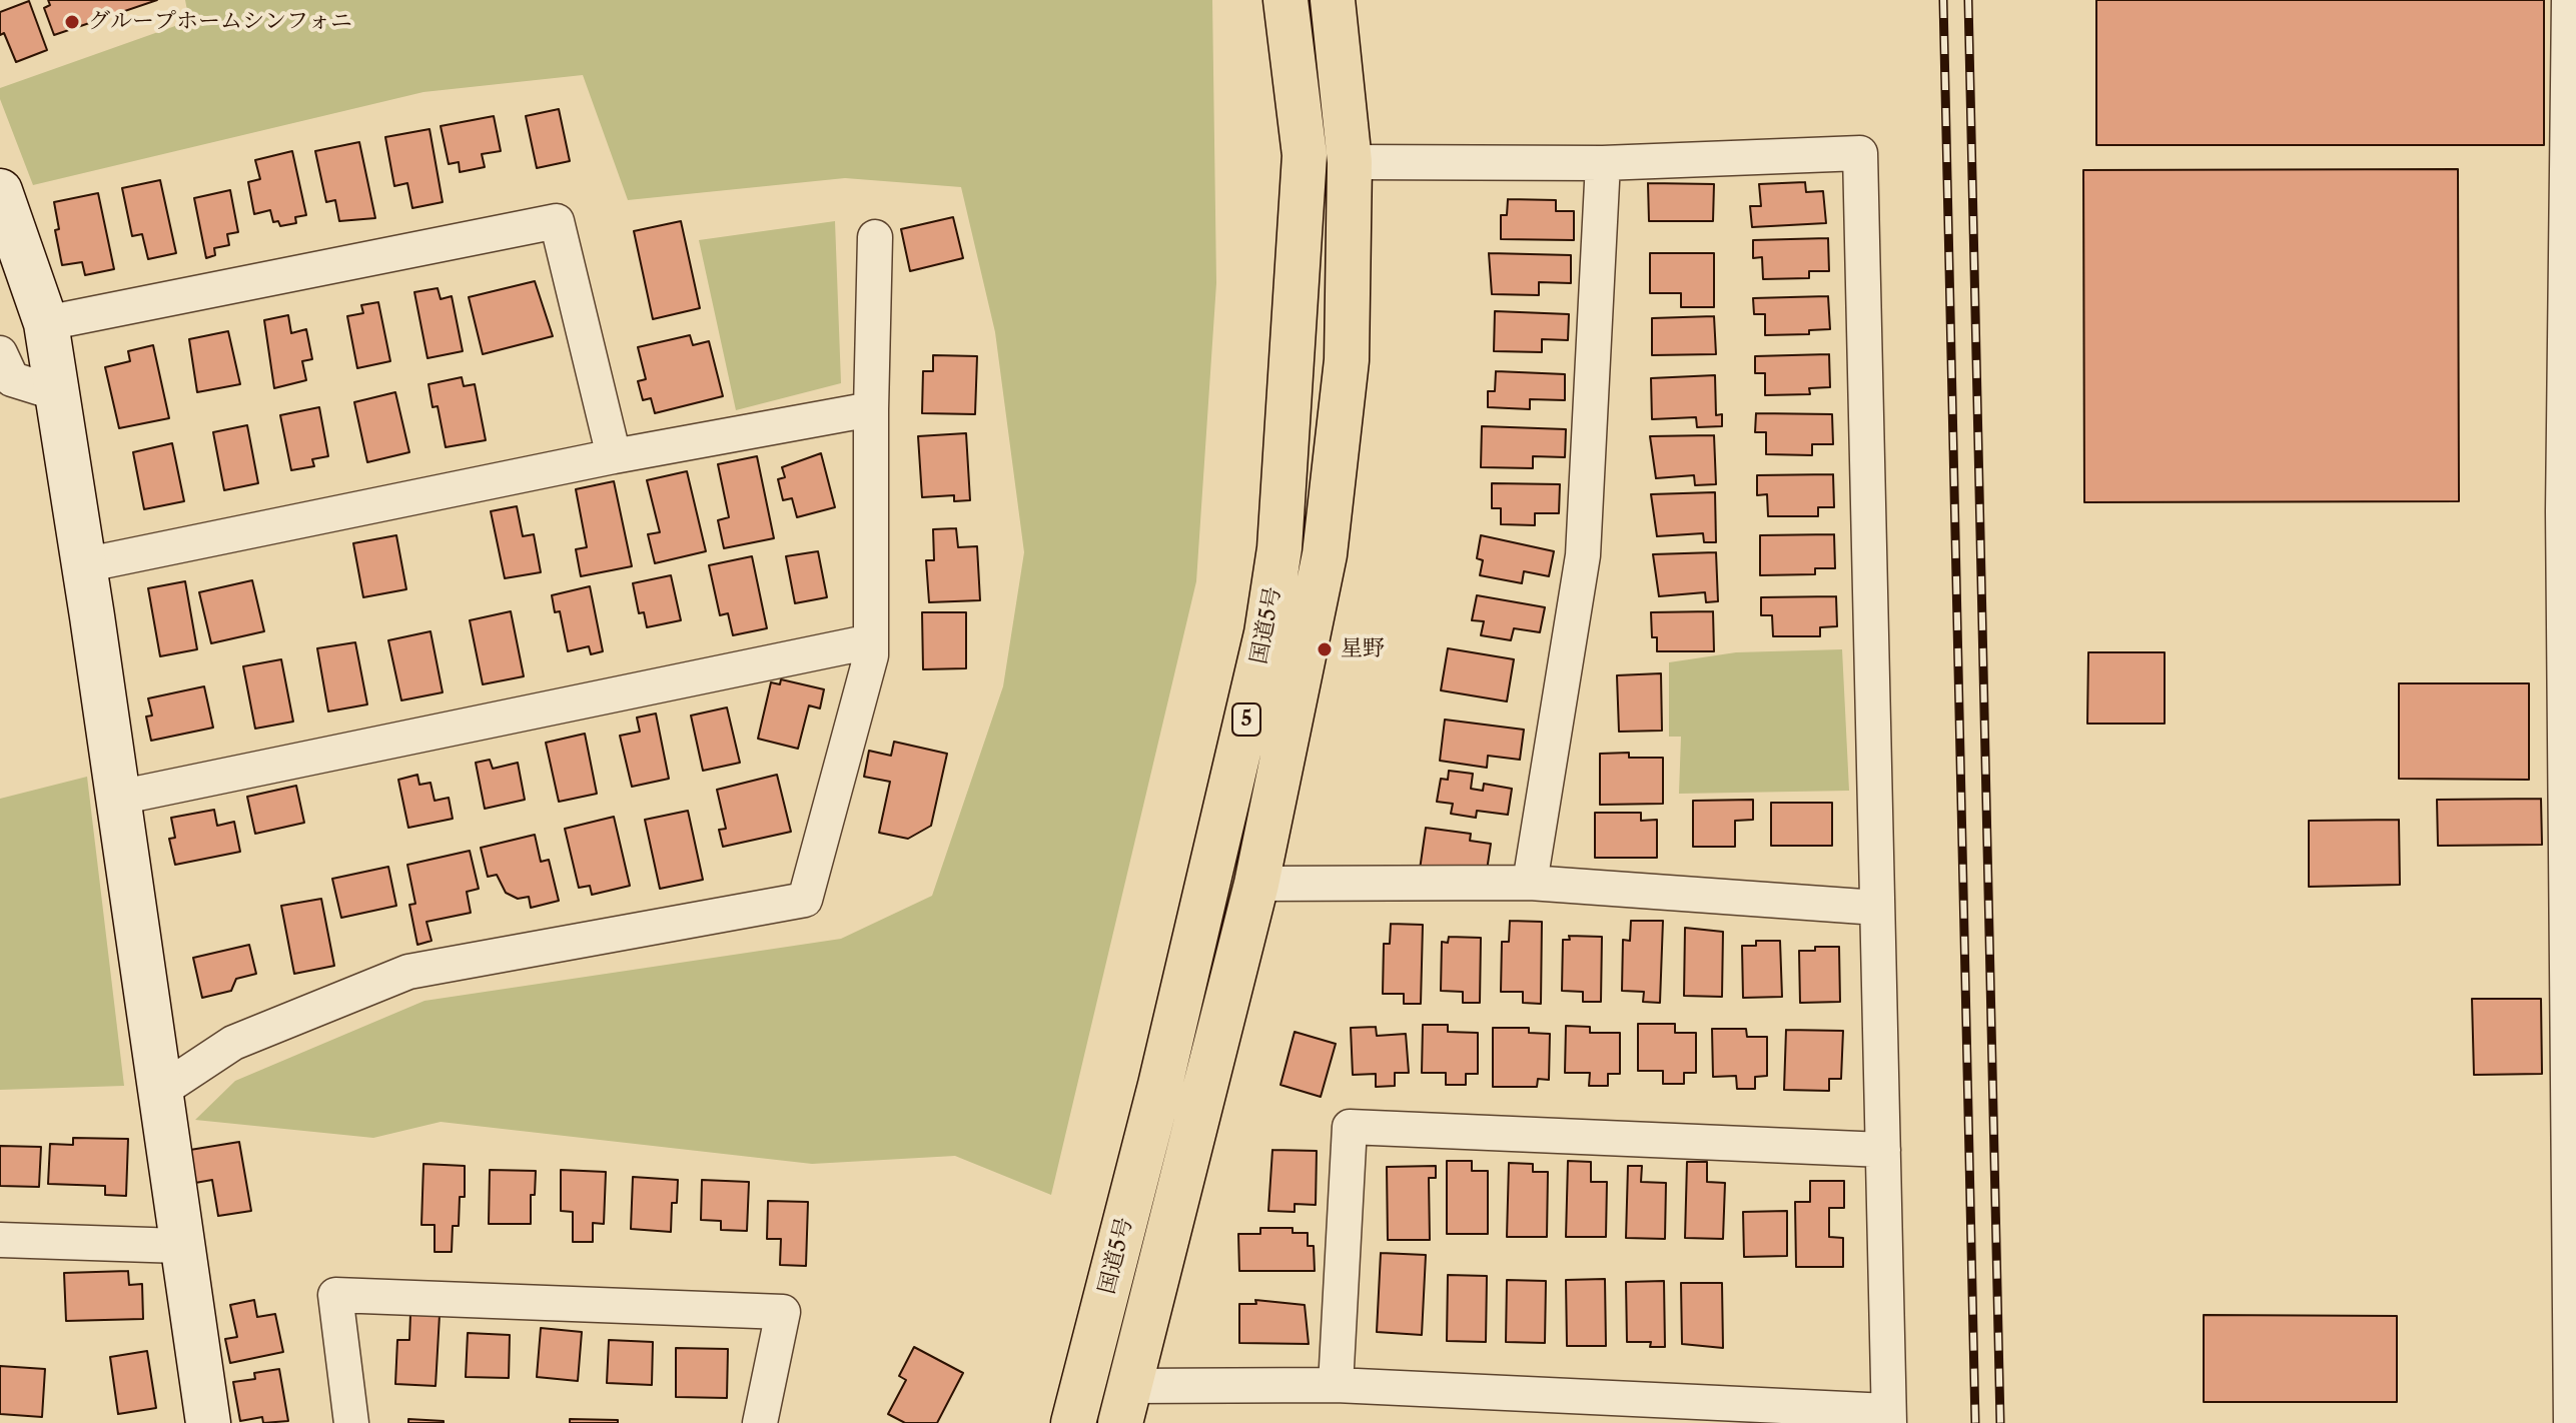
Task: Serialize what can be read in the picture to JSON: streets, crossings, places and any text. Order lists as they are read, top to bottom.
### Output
{
  "streets": {
    "highway": ["国道5号", "5"]
  },
  "places": ["グループホームシンフォニ", "星野"]
}
